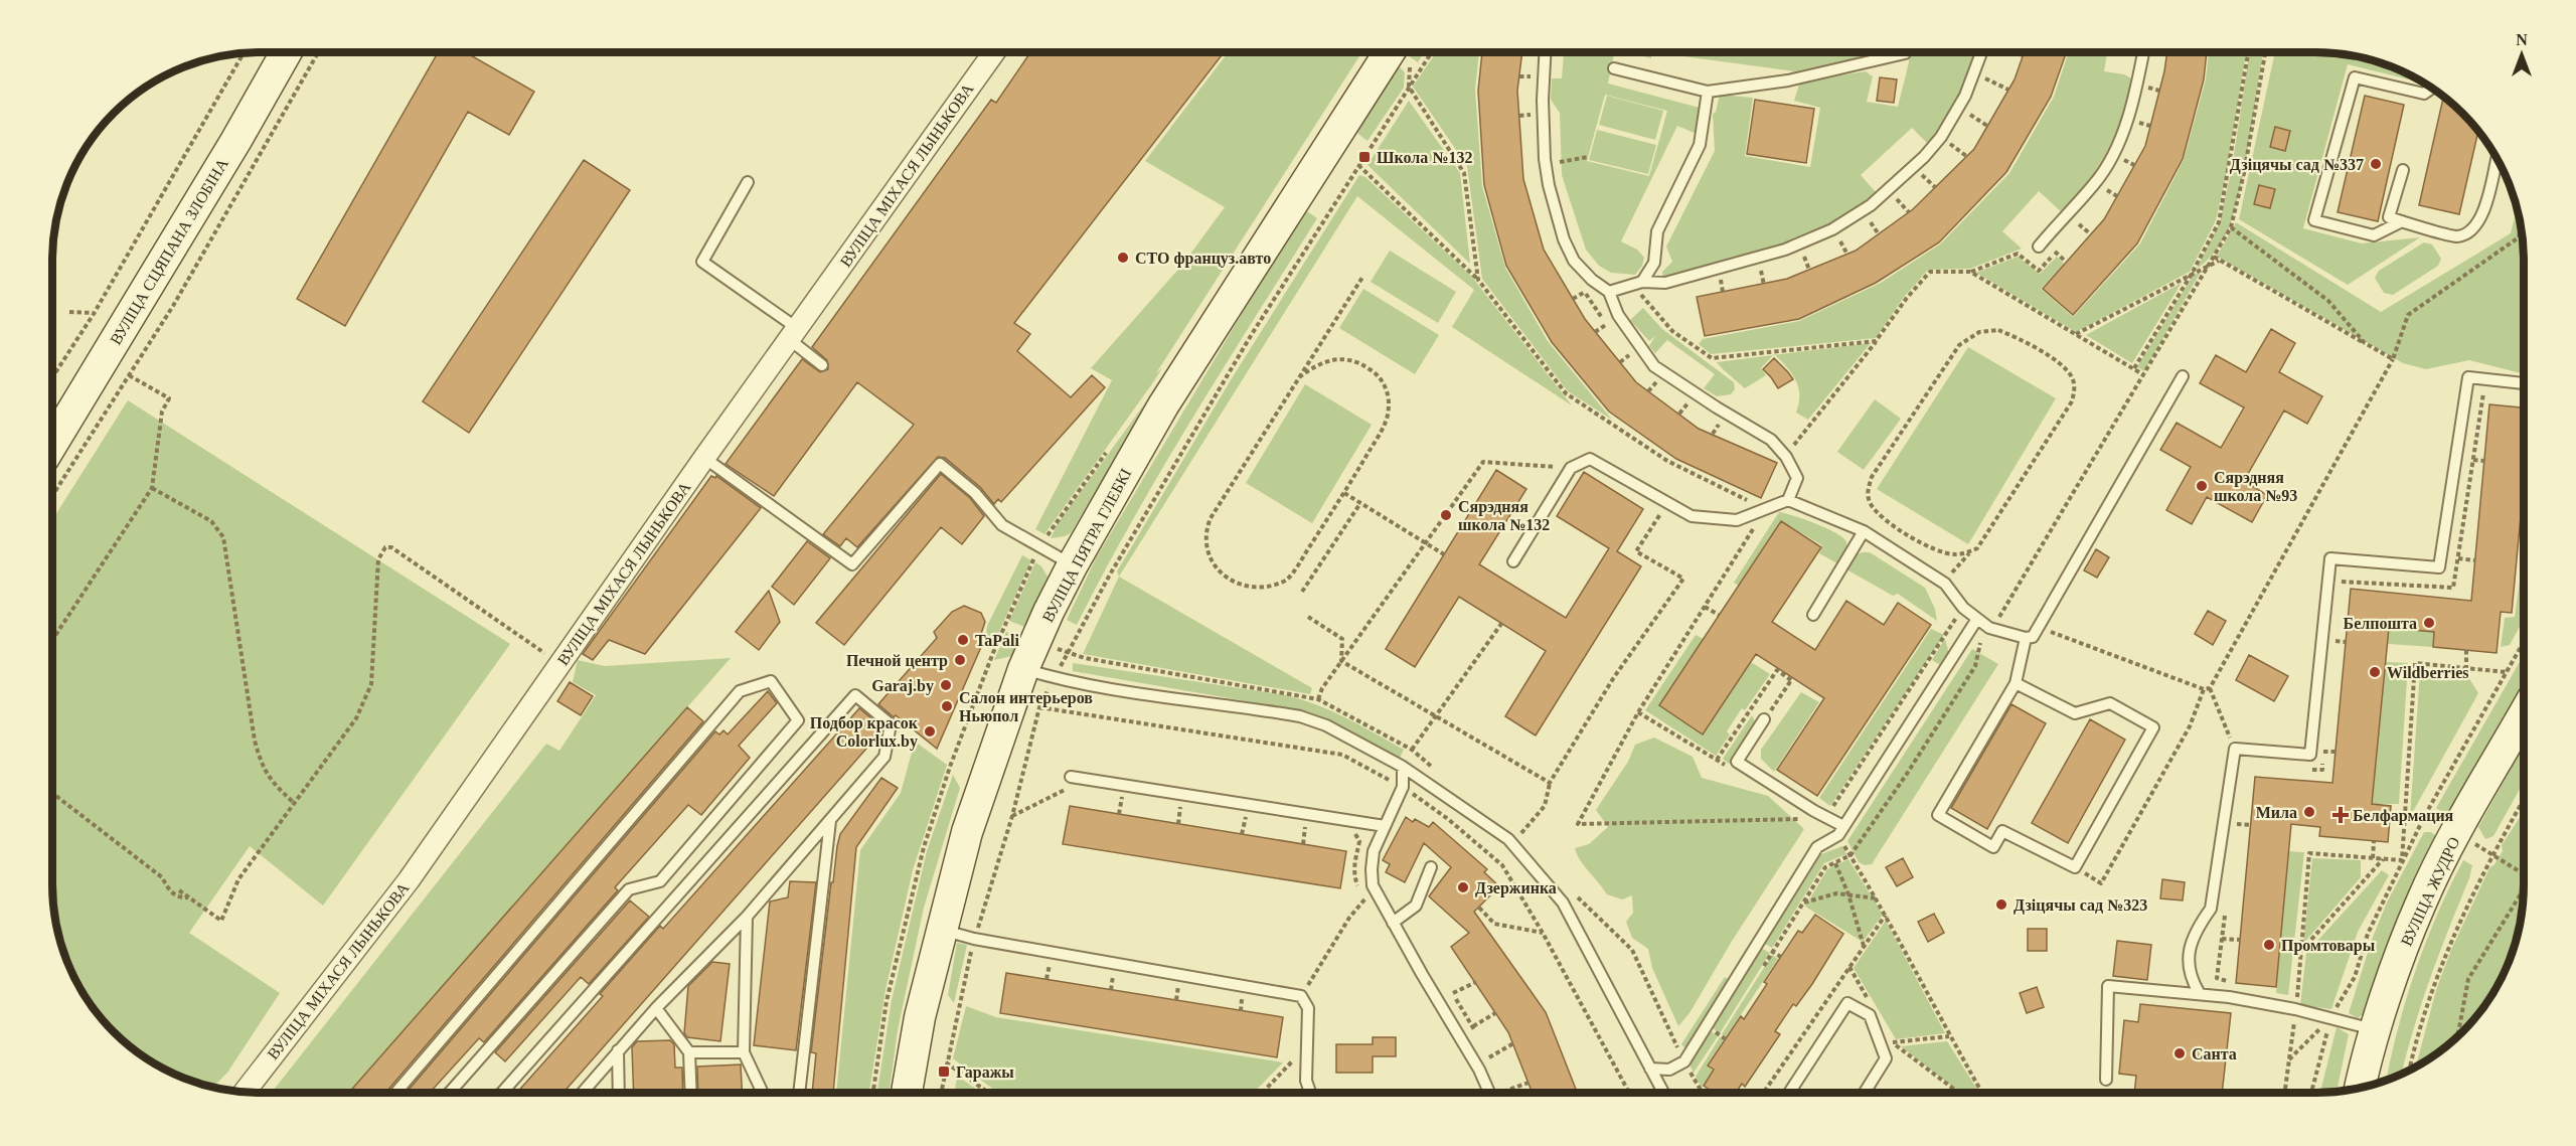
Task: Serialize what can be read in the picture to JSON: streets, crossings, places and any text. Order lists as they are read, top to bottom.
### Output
{
  "streets": {
    "main road": ["ВУЛІЦА СЦЯПАНА ЗЛОБІНА", "ВУЛІЦА ПЯТРА ГЛЕБКІ", "ВУЛІЦА ЖУДРО"],
    "street": ["ВУЛІЦА МІХАСЯ ЛЫНЬКОВА"]
  },
  "places": {
    "transit": ["Школа №132", "Гаражы"],
    "other": [
      "Дзіцячы сад №337",
      "СТО француз.авто",
      "Сярэдняя школа №93",
      "Сярэдняя школа №132",
      "Белпошта",
      "TaPali",
      "Печной центр",
      "Wildberries",
      "Garaj.by",
      "Салон интерьеров Ньюпол",
      "Подбор красок Colorlux.by",
      "Мила",
      "Дзержинка",
      "Дзіцячы сад №323",
      "Промтовары",
      "Санта"
    ],
    "health": ["Белфармация"]
  },
  "north": "top"
}
